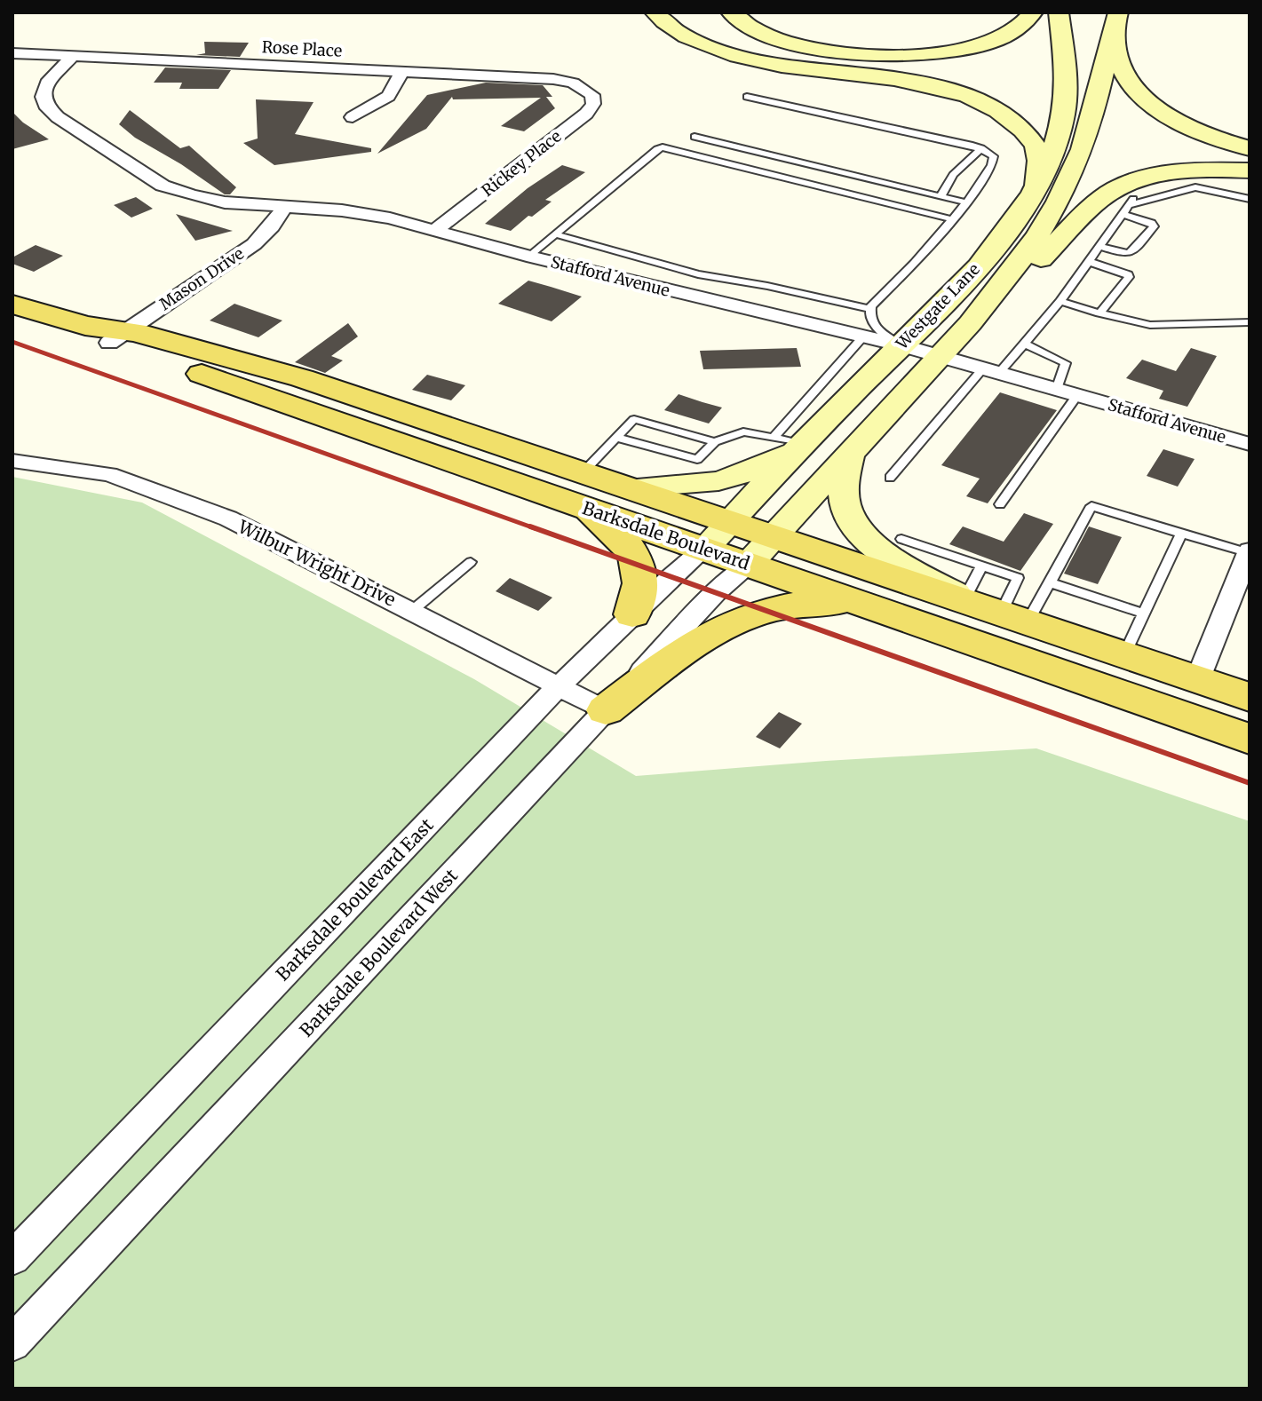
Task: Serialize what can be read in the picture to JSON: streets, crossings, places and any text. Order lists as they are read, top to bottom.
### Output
{
  "streets": {
    "main road": ["Westgate Lane", "Barksdale Boulevard"],
    "street": [
      "Rose Place",
      "Rickey Place",
      "Stafford Avenue",
      "Mason Drive",
      "Wilbur Wright Drive",
      "Barksdale Boulevard East",
      "Barksdale Boulevard West"
    ]
  },
  "crossings": [
    ["Rose Place", "Rickey Place"],
    ["Rose Place", "Stafford Avenue"],
    ["Rickey Place", "Stafford Avenue"],
    ["Stafford Avenue", "Mason Drive"],
    ["Stafford Avenue", "Westgate Lane"],
    ["Mason Drive", "Barksdale Boulevard"],
    ["Westgate Lane", "Barksdale Boulevard"],
    ["Westgate Lane", "Barksdale Boulevard East"],
    ["Westgate Lane", "Barksdale Boulevard West"],
    ["Barksdale Boulevard", "Barksdale Boulevard East"],
    ["Barksdale Boulevard", "Barksdale Boulevard West"],
    ["Wilbur Wright Drive", "Barksdale Boulevard East"],
    ["Wilbur Wright Drive", "Barksdale Boulevard West"]
  ]
}
